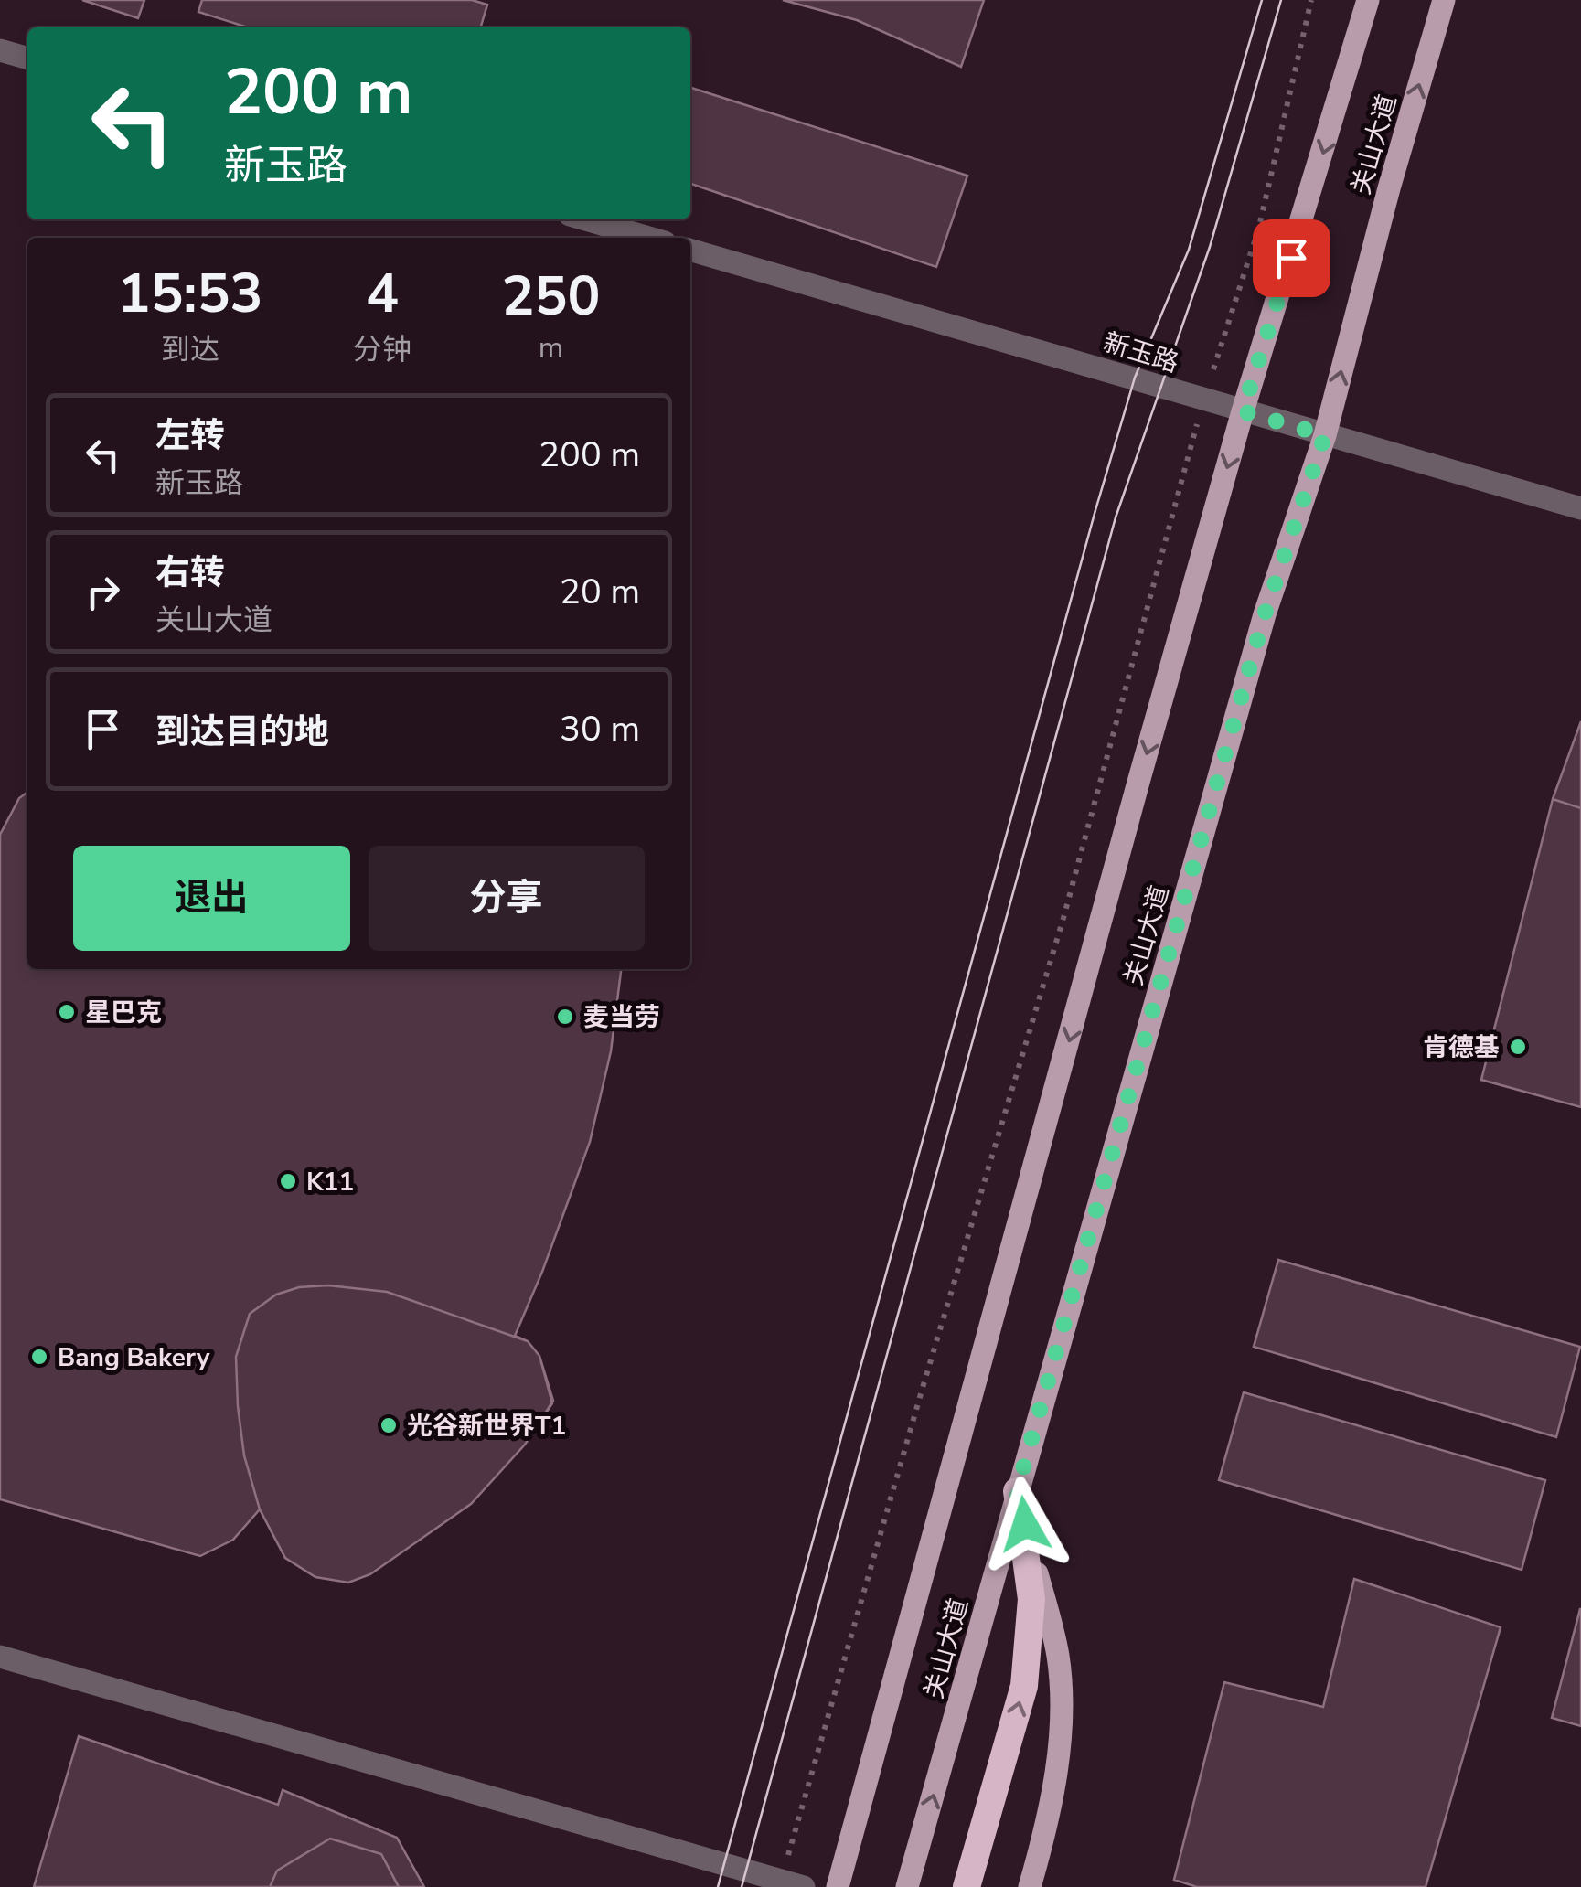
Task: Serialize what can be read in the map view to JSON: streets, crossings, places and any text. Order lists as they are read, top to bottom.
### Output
{
  "streets": {
    "main road": ["关山大道"],
    "street": ["新玉路"]
  },
  "crossings": [
    ["关山大道", "新玉路"]
  ],
  "places": [
    "星巴克",
    "麦当劳",
    "肯德基",
    "K11",
    "Bang Bakery",
    "光谷新世界T1"
  ],
  "page": {
    "turn": ["200 m", "新玉路"],
    "eta": [
      "15:53",
      "到达",
      "4",
      "分钟",
      "250",
      "m"
    ],
    "list": [
      {
        "name": "左转",
        "note": "新玉路",
        "value": "200 m"
      },
      {
        "name": "右转",
        "note": "关山大道",
        "value": "20 m"
      },
      {
        "name": "到达目的地",
        "value": "30 m"
      }
    ],
    "buttons": ["退出", "分享"]
  }
}
